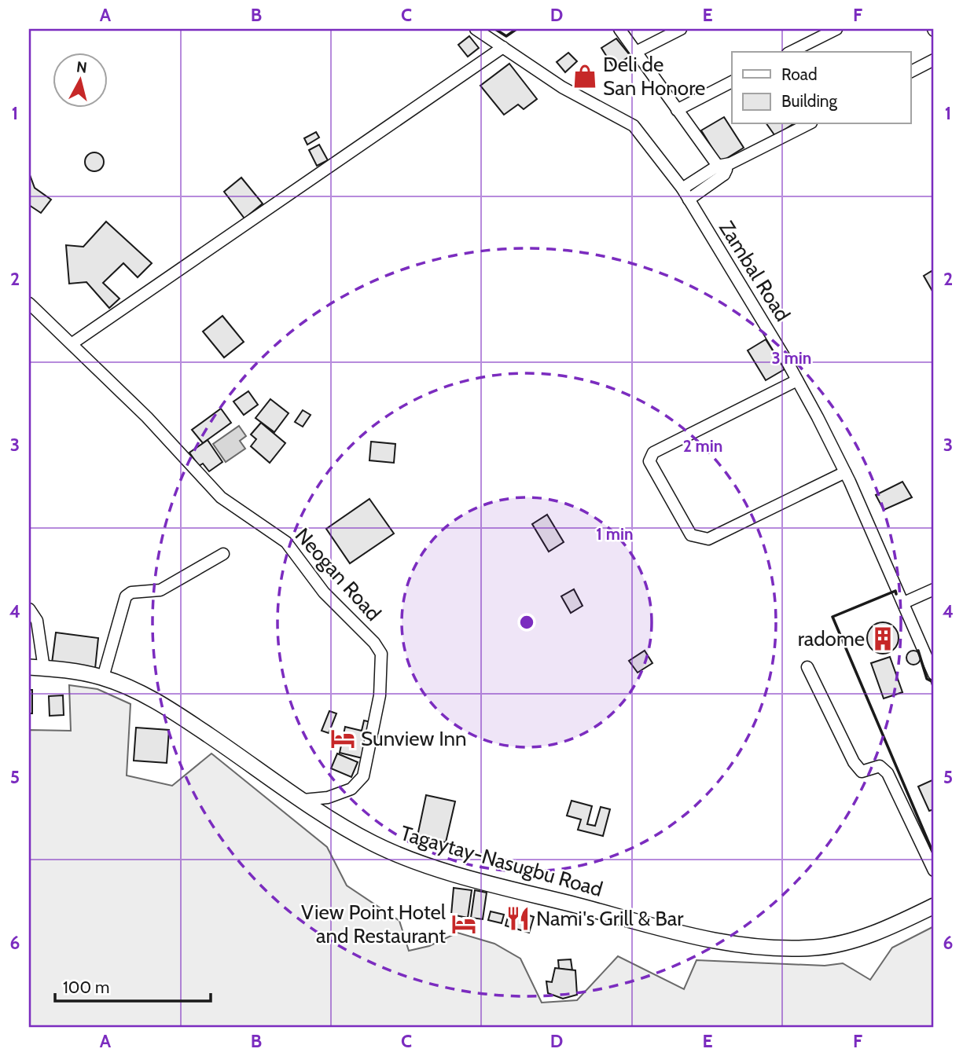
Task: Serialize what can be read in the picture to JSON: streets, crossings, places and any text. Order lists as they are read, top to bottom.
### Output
{
  "streets": {
    "main road": ["Tagaytay-Nasugbu Road"],
    "street": ["Zambal Road", "Neogan Road"]
  },
  "crossings": [
    ["Neogan Road", "Tagaytay-Nasugbu Road"]
  ],
  "places": {
    "shop": ["Deli de San Honore"],
    "building": ["radome"],
    "hotel": ["Sunview Inn", "View Point Hotel and Restaurant"],
    "restaurant": ["Nami's Grill & Bar"]
  },
  "legend": ["Road", "Building"],
  "scale_bar": "100 m",
  "north": "top",
  "grid": {
    "columns": [
      "A",
      "B",
      "C",
      "D",
      "E",
      "F"
    ],
    "rows": [
      "1",
      "2",
      "3",
      "4",
      "5",
      "6"
    ]
  },
  "rings": ["3 min", "2 min", "1 min"]
}
